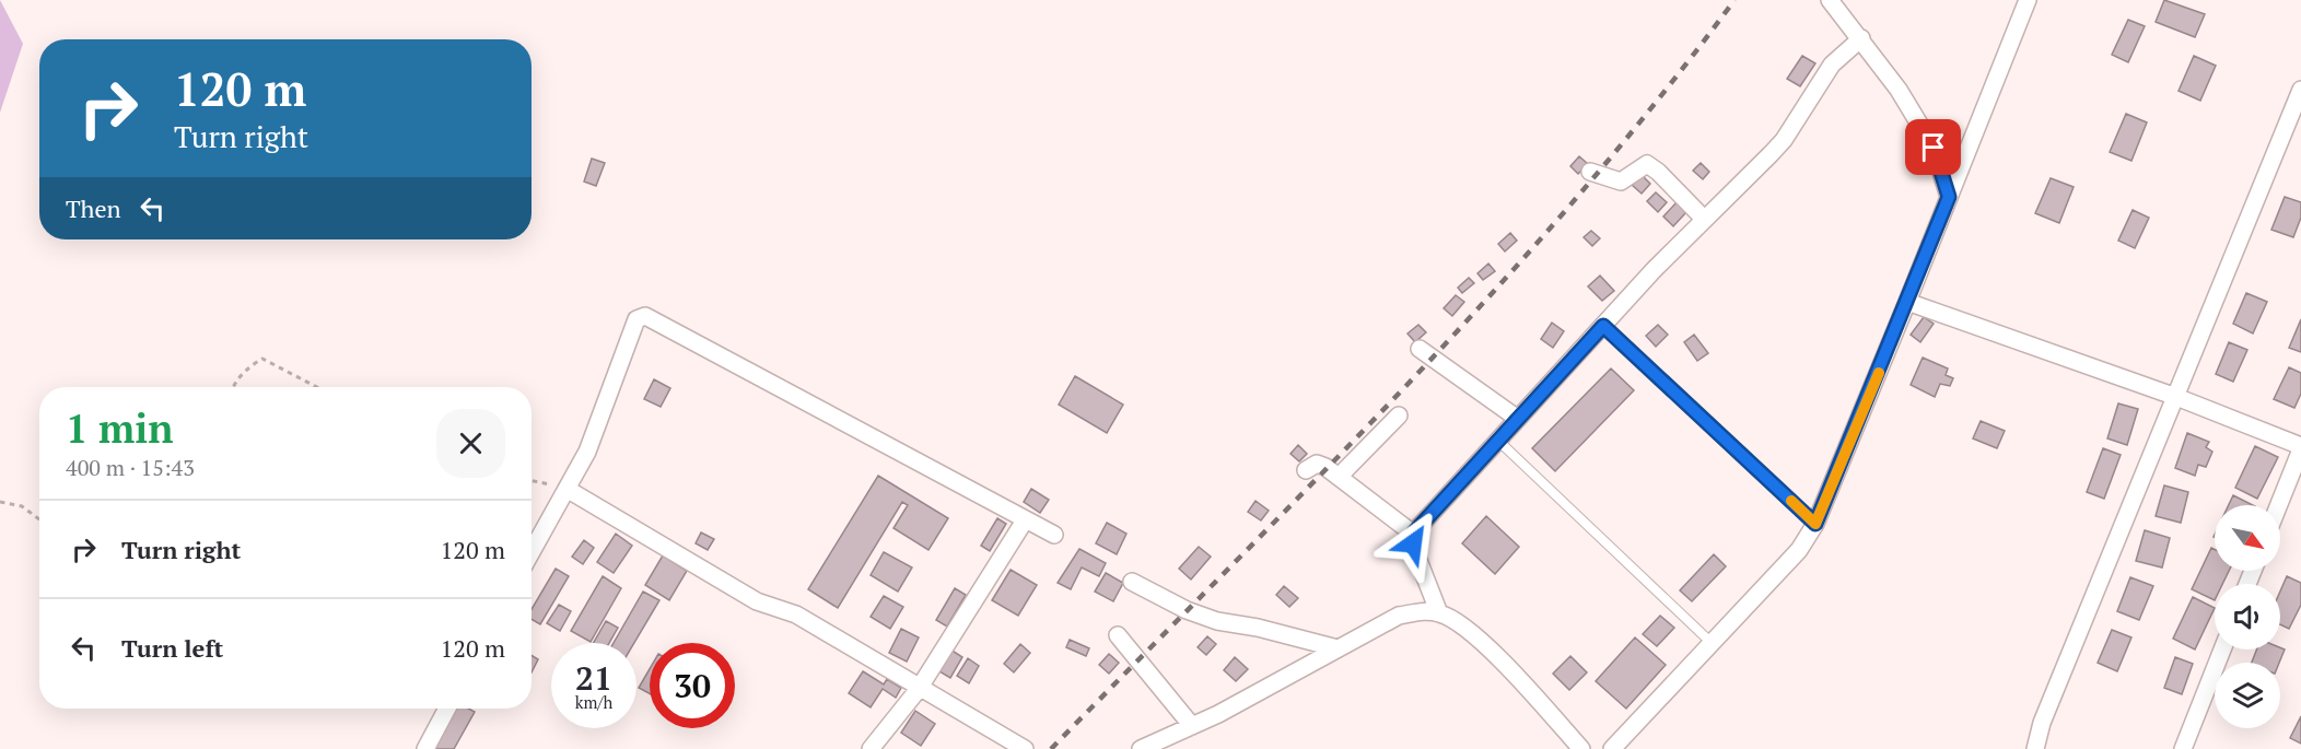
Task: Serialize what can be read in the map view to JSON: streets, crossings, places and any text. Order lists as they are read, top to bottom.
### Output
{
  "north": "bottom right",
  "page": {
    "turn": ["120 m", "Turn right"],
    "then": "Then",
    "heading": ["1 min", "400 m · 15:43"],
    "list": [
      {
        "name": "Turn right",
        "value": "120 m"
      },
      {
        "name": "Turn left",
        "value": "120 m"
      }
    ],
    "speed": "21 km/h",
    "limit": "30"
  }
}
